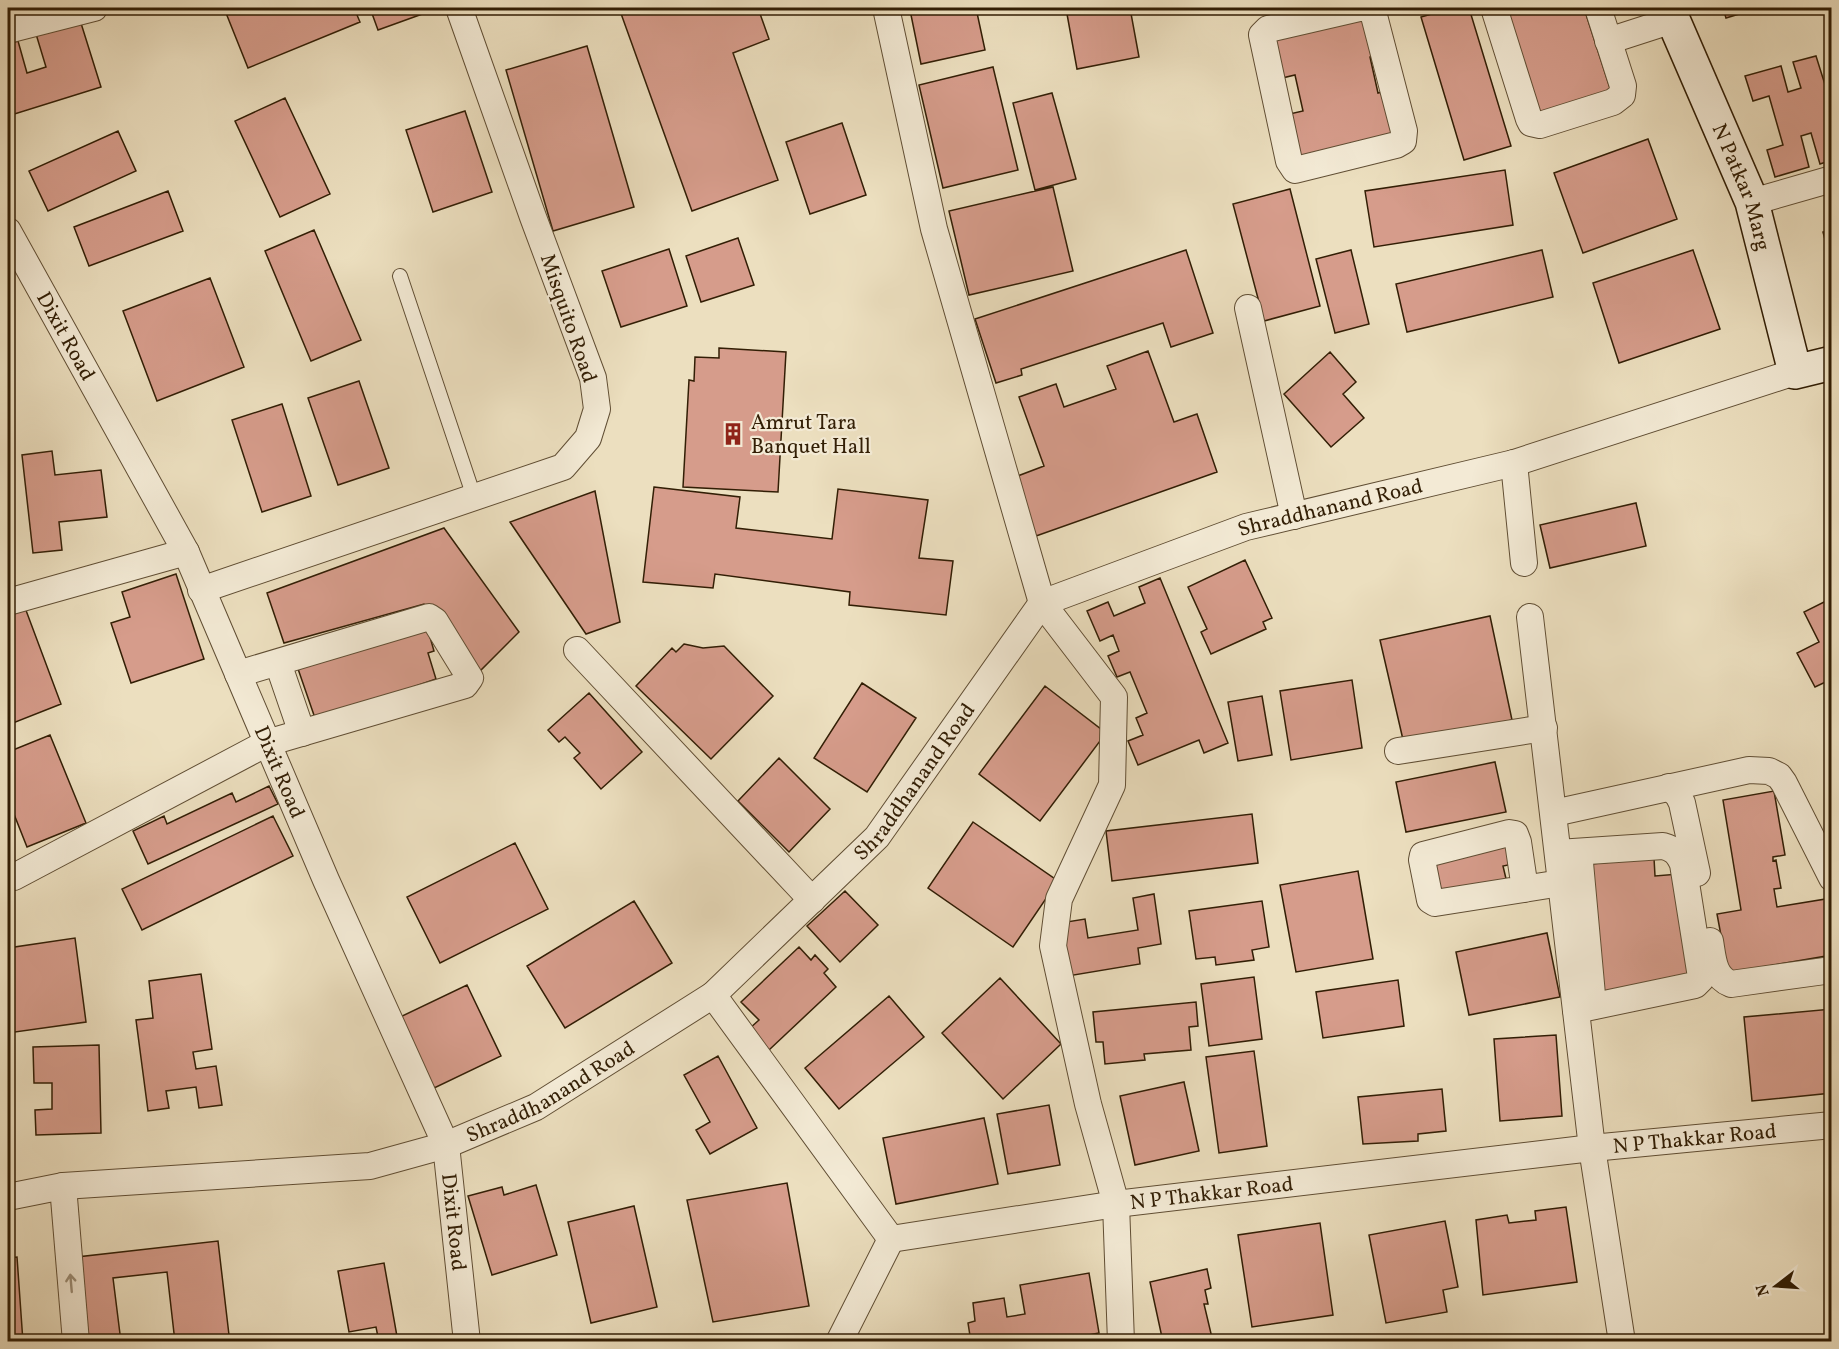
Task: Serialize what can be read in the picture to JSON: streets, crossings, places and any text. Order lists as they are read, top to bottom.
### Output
{
  "streets": {
    "street": [
      "N Patkar Marg",
      "Misquito Road",
      "Dixit Road",
      "Shraddhanand Road",
      "N P Thakkar Road"
    ]
  },
  "crossings": [
    ["N Patkar Marg", "Shraddhanand Road"],
    ["Misquito Road", "Dixit Road"],
    ["Dixit Road", "Shraddhanand Road"]
  ],
  "places": {
    "building": ["Amrut Tara Banquet Hall"]
  },
  "north": "left"
}
